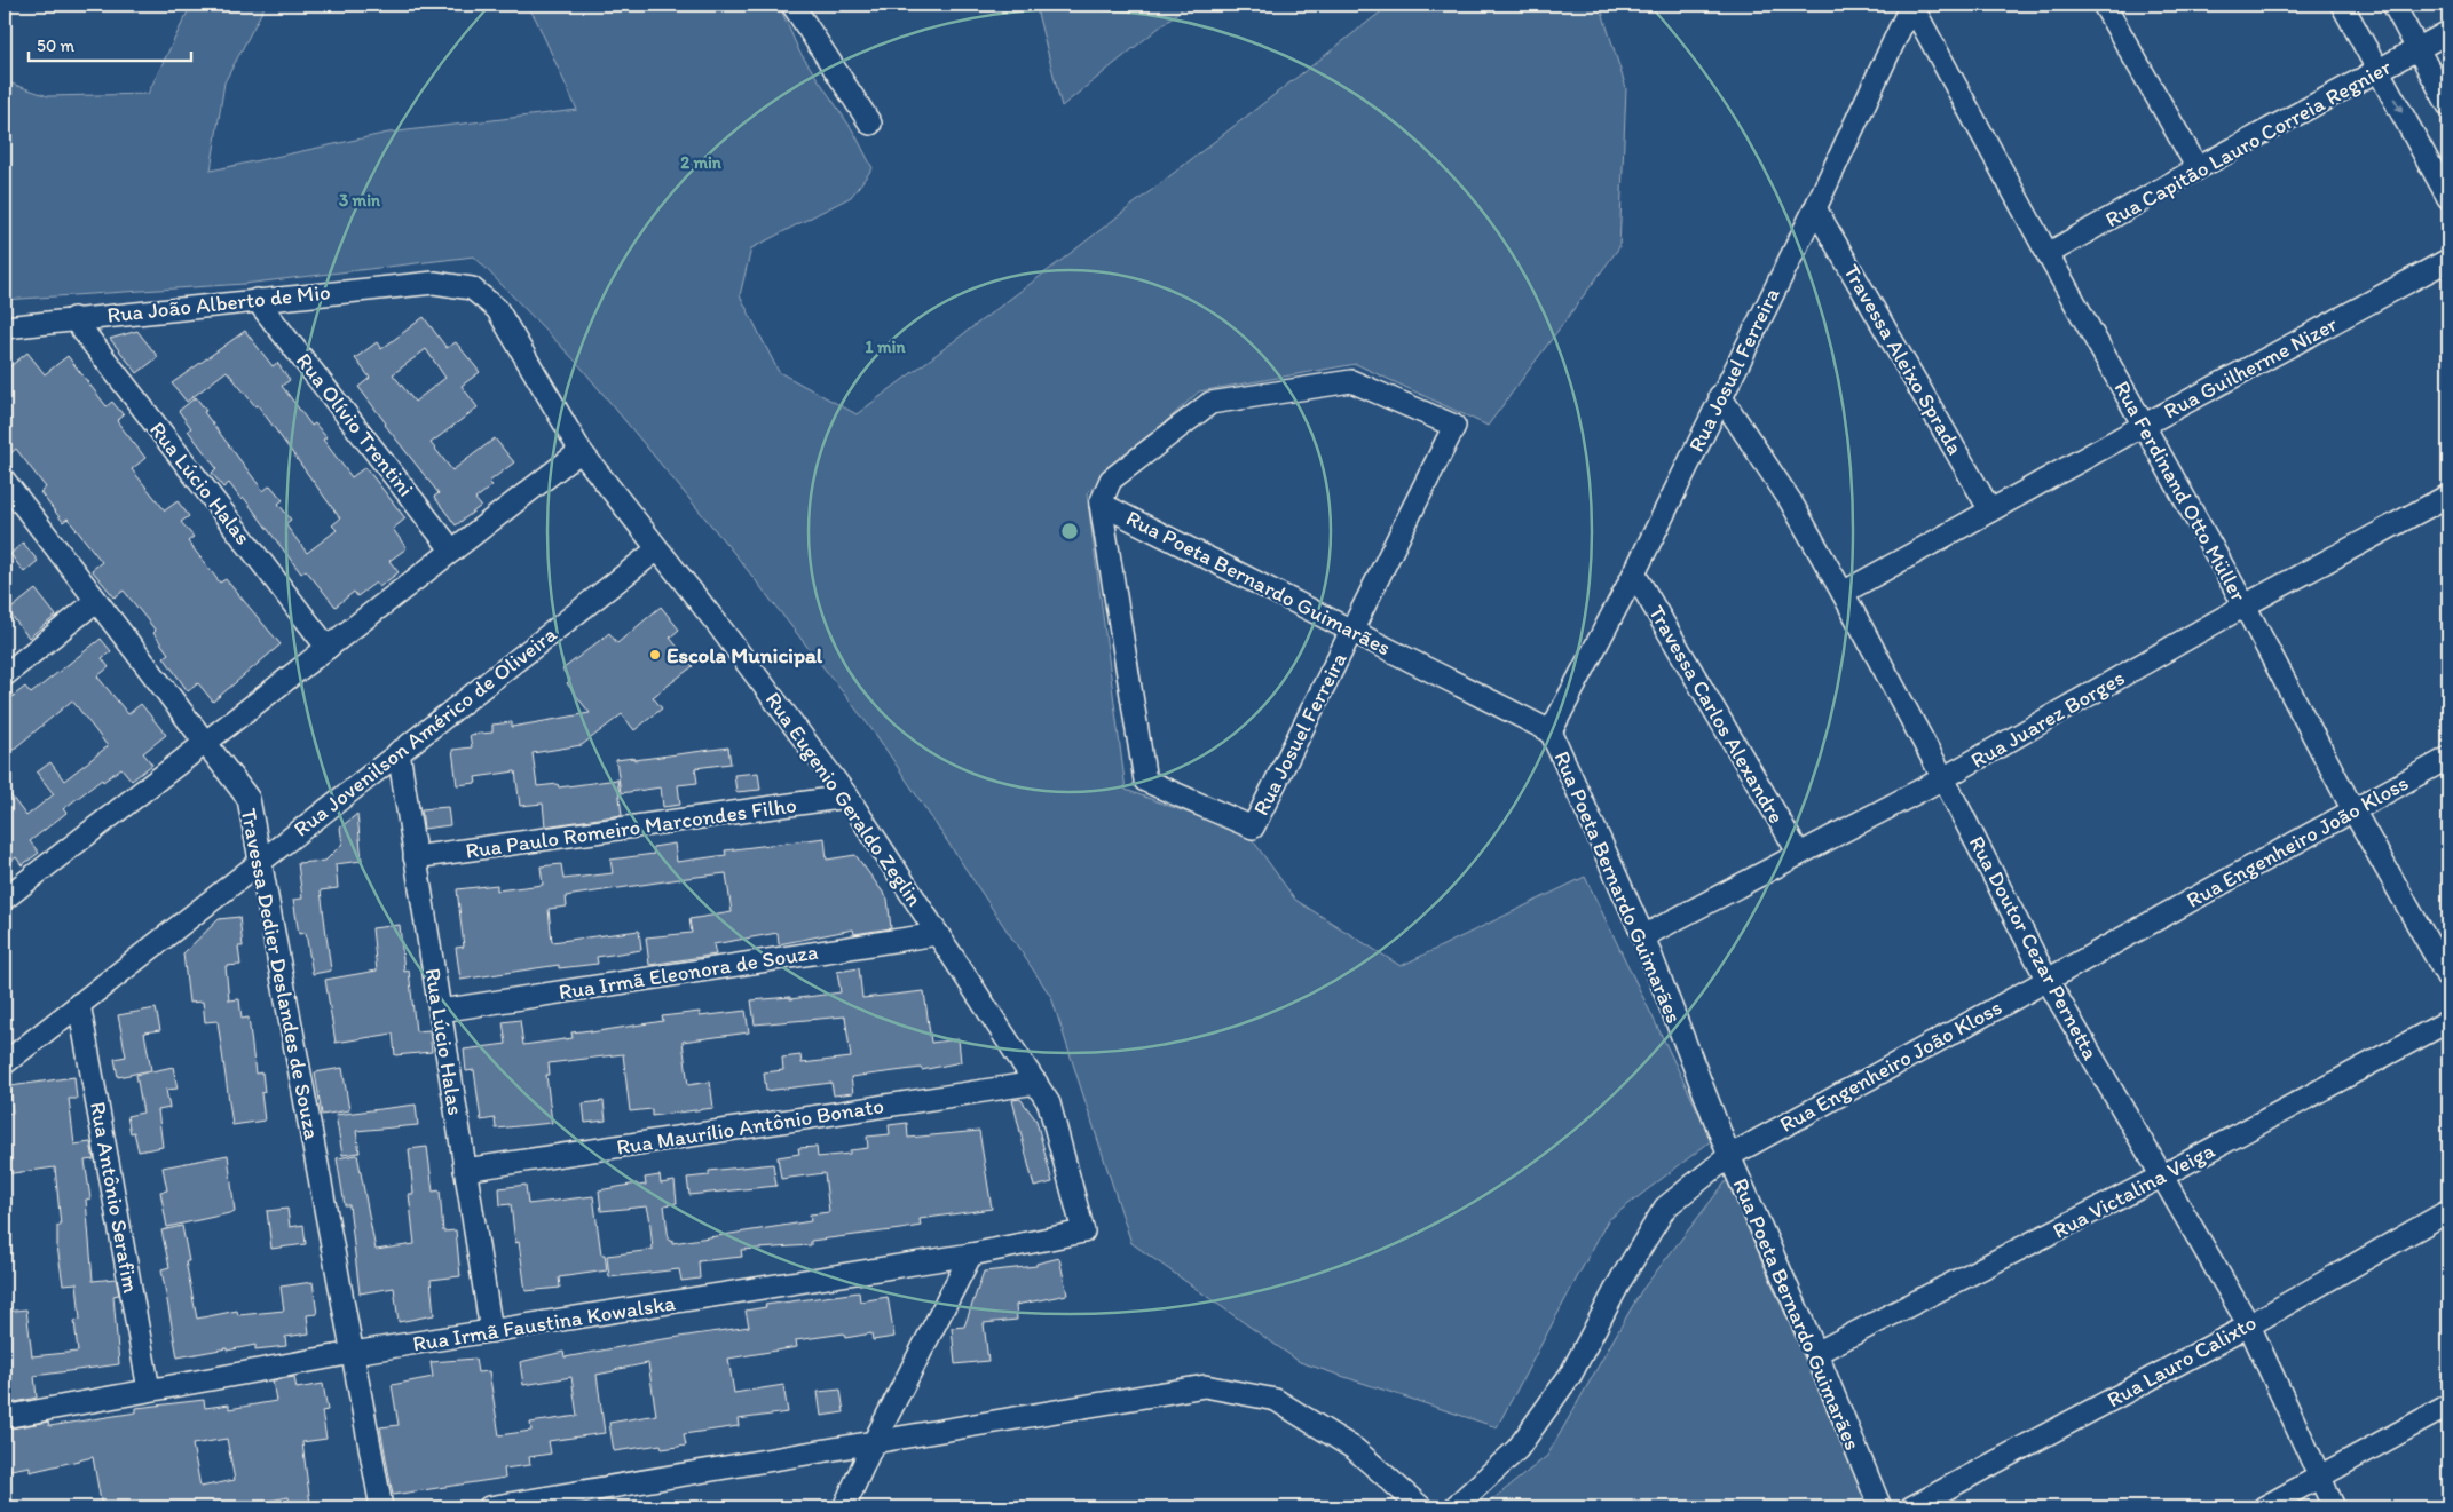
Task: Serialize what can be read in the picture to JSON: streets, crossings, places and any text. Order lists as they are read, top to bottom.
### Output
{
  "streets": {
    "street": [
      "Rua Capitão Lauro Correia Regnier",
      "Rua João Alberto de Mio",
      "Travessa Aleixo Sprada",
      "Rua Guilherme Nizer",
      "Rua Josuel Ferreira",
      "Rua Olívio Trentini",
      "Rua Lúcio Halas",
      "Rua Ferdinand Otto Müller",
      "Rua Poeta Bernardo Guimarães",
      "Travessa Carlos Alexandre",
      "Rua Juarez Borges",
      "Rua Jovenilson Américo de Oliveira",
      "Rua Eugenio Geraldo Zeglin",
      "Rua Paulo Romeiro Marcondes Filho",
      "Rua Engenheiro João Kloss",
      "Rua Doutor Cezar Pernetta",
      "Rua Irmã Eleonora de Souza",
      "Travessa Dedier Deslandes de Souza",
      "Rua Maurílio Antônio Bonato",
      "Rua Victalina Veiga",
      "Rua Antônio Serafim",
      "Rua Irmã Faustina Kowalska",
      "Rua Lauro Calixto"
    ]
  },
  "crossings": [
    ["Rua Capitão Lauro Correia Regnier", "Rua Ferdinand Otto Müller"],
    ["Rua João Alberto de Mio", "Rua Olívio Trentini"],
    ["Rua João Alberto de Mio", "Rua Lúcio Halas"],
    ["Rua João Alberto de Mio", "Rua Eugenio Geraldo Zeglin"],
    ["Travessa Aleixo Sprada", "Rua Guilherme Nizer"],
    ["Travessa Aleixo Sprada", "Rua Josuel Ferreira"],
    ["Rua Guilherme Nizer", "Rua Ferdinand Otto Müller"],
    ["Rua Guilherme Nizer", "Rua Doutor Cezar Pernetta"],
    ["Rua Josuel Ferreira", "Rua Ferdinand Otto Müller"],
    ["Rua Josuel Ferreira", "Rua Poeta Bernardo Guimarães"],
    ["Rua Josuel Ferreira", "Travessa Carlos Alexandre"],
    ["Rua Josuel Ferreira", "Rua Doutor Cezar Pernetta"],
    ["Rua Lúcio Halas", "Rua Jovenilson Américo de Oliveira"],
    ["Rua Lúcio Halas", "Rua Paulo Romeiro Marcondes Filho"],
    ["Rua Lúcio Halas", "Rua Irmã Eleonora de Souza"],
    ["Rua Lúcio Halas", "Rua Maurílio Antônio Bonato"],
    ["Rua Lúcio Halas", "Rua Irmã Faustina Kowalska"],
    ["Rua Ferdinand Otto Müller", "Rua Juarez Borges"],
    ["Rua Ferdinand Otto Müller", "Rua Engenheiro João Kloss"],
    ["Rua Poeta Bernardo Guimarães", "Rua Juarez Borges"],
    ["Rua Poeta Bernardo Guimarães", "Rua Engenheiro João Kloss"],
    ["Rua Poeta Bernardo Guimarães", "Rua Victalina Veiga"],
    ["Travessa Carlos Alexandre", "Rua Juarez Borges"],
    ["Rua Juarez Borges", "Rua Doutor Cezar Pernetta"],
    ["Rua Jovenilson Américo de Oliveira", "Rua Eugenio Geraldo Zeglin"],
    ["Rua Jovenilson Américo de Oliveira", "Travessa Dedier Deslandes de Souza"],
    ["Rua Jovenilson Américo de Oliveira", "Rua Antônio Serafim"],
    ["Rua Eugenio Geraldo Zeglin", "Rua Paulo Romeiro Marcondes Filho"],
    ["Rua Eugenio Geraldo Zeglin", "Rua Irmã Eleonora de Souza"],
    ["Rua Eugenio Geraldo Zeglin", "Rua Maurílio Antônio Bonato"],
    ["Rua Eugenio Geraldo Zeglin", "Rua Irmã Faustina Kowalska"],
    ["Rua Engenheiro João Kloss", "Rua Doutor Cezar Pernetta"],
    ["Rua Doutor Cezar Pernetta", "Rua Victalina Veiga"],
    ["Rua Doutor Cezar Pernetta", "Rua Lauro Calixto"],
    ["Travessa Dedier Deslandes de Souza", "Rua Irmã Faustina Kowalska"],
    ["Rua Antônio Serafim", "Rua Irmã Faustina Kowalska"]
  ],
  "places": ["Escola Municipal"],
  "scale_bar": "50 m",
  "rings": ["2 min", "3 min", "1 min"]
}
